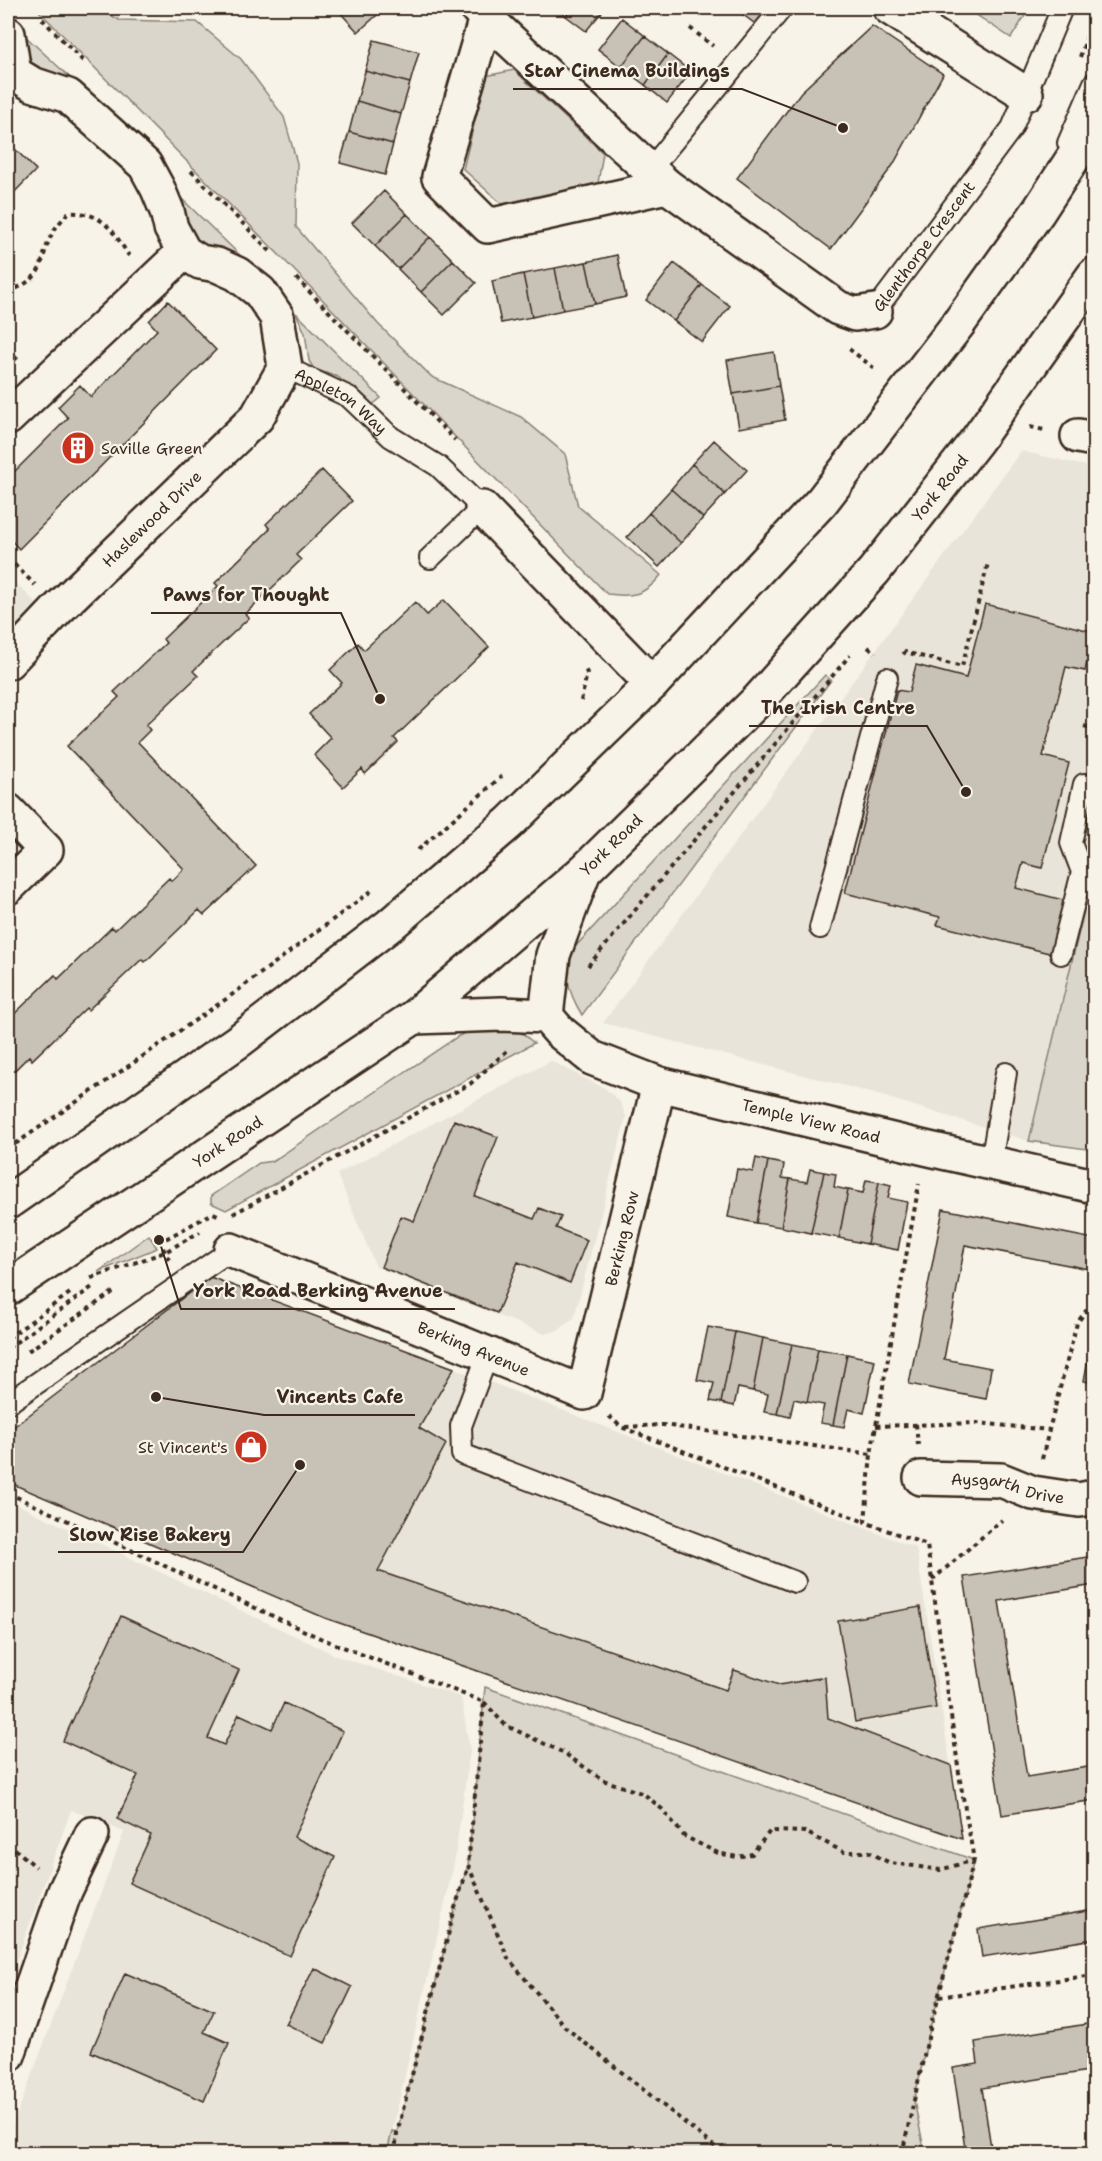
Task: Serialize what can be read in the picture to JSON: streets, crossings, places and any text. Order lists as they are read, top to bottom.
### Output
{
  "streets": {
    "main road": [
      "Glenthorpe Crescent",
      "Appleton Way",
      "York Road",
      "Haslewood Drive",
      "Temple View Road",
      "Berking Row",
      "Berking Avenue",
      "Aysgarth Drive"
    ]
  },
  "crossings": [
    ["Appleton Way", "Haslewood Drive"],
    ["Temple View Road", "Berking Row"],
    ["Berking Row", "Berking Avenue"]
  ],
  "places": {
    "other": [
      "Star Cinema Buildings",
      "Paws for Thought",
      "The Irish Centre",
      "York Road Berking Avenue",
      "Vincents Cafe",
      "Slow Rise Bakery"
    ],
    "building": ["Saville Green"],
    "shop": ["St Vincent's"]
  }
}
